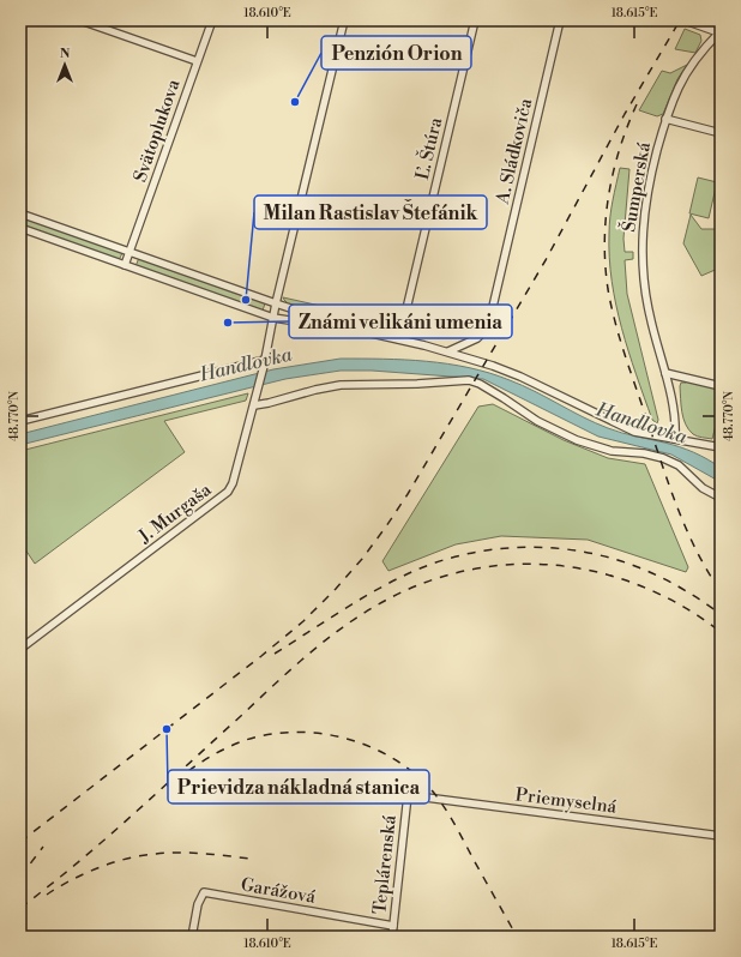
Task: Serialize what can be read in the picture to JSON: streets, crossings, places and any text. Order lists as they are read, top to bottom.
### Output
{
  "streets": {
    "street": [
      "Svätoplukova",
      "Ľ. Štúra",
      "A. Sládkoviča",
      "Šumperská",
      "J. Murgaša",
      "Priemyselná",
      "Teplárenská",
      "Garážová"
    ]
  },
  "crossings": [
    ["Priemyselná", "Teplárenská"],
    ["Teplárenská", "Garážová"]
  ],
  "water": ["Handlovka"],
  "places": [
    "Penzión Orion",
    "Milan Rastislav Štefánik",
    "Známi velikáni umenia",
    "Prievidza nákladná stanica"
  ],
  "north": "top",
  "coordinates": ["18.610°E", "18.615°E", "48.770°N"]
}
